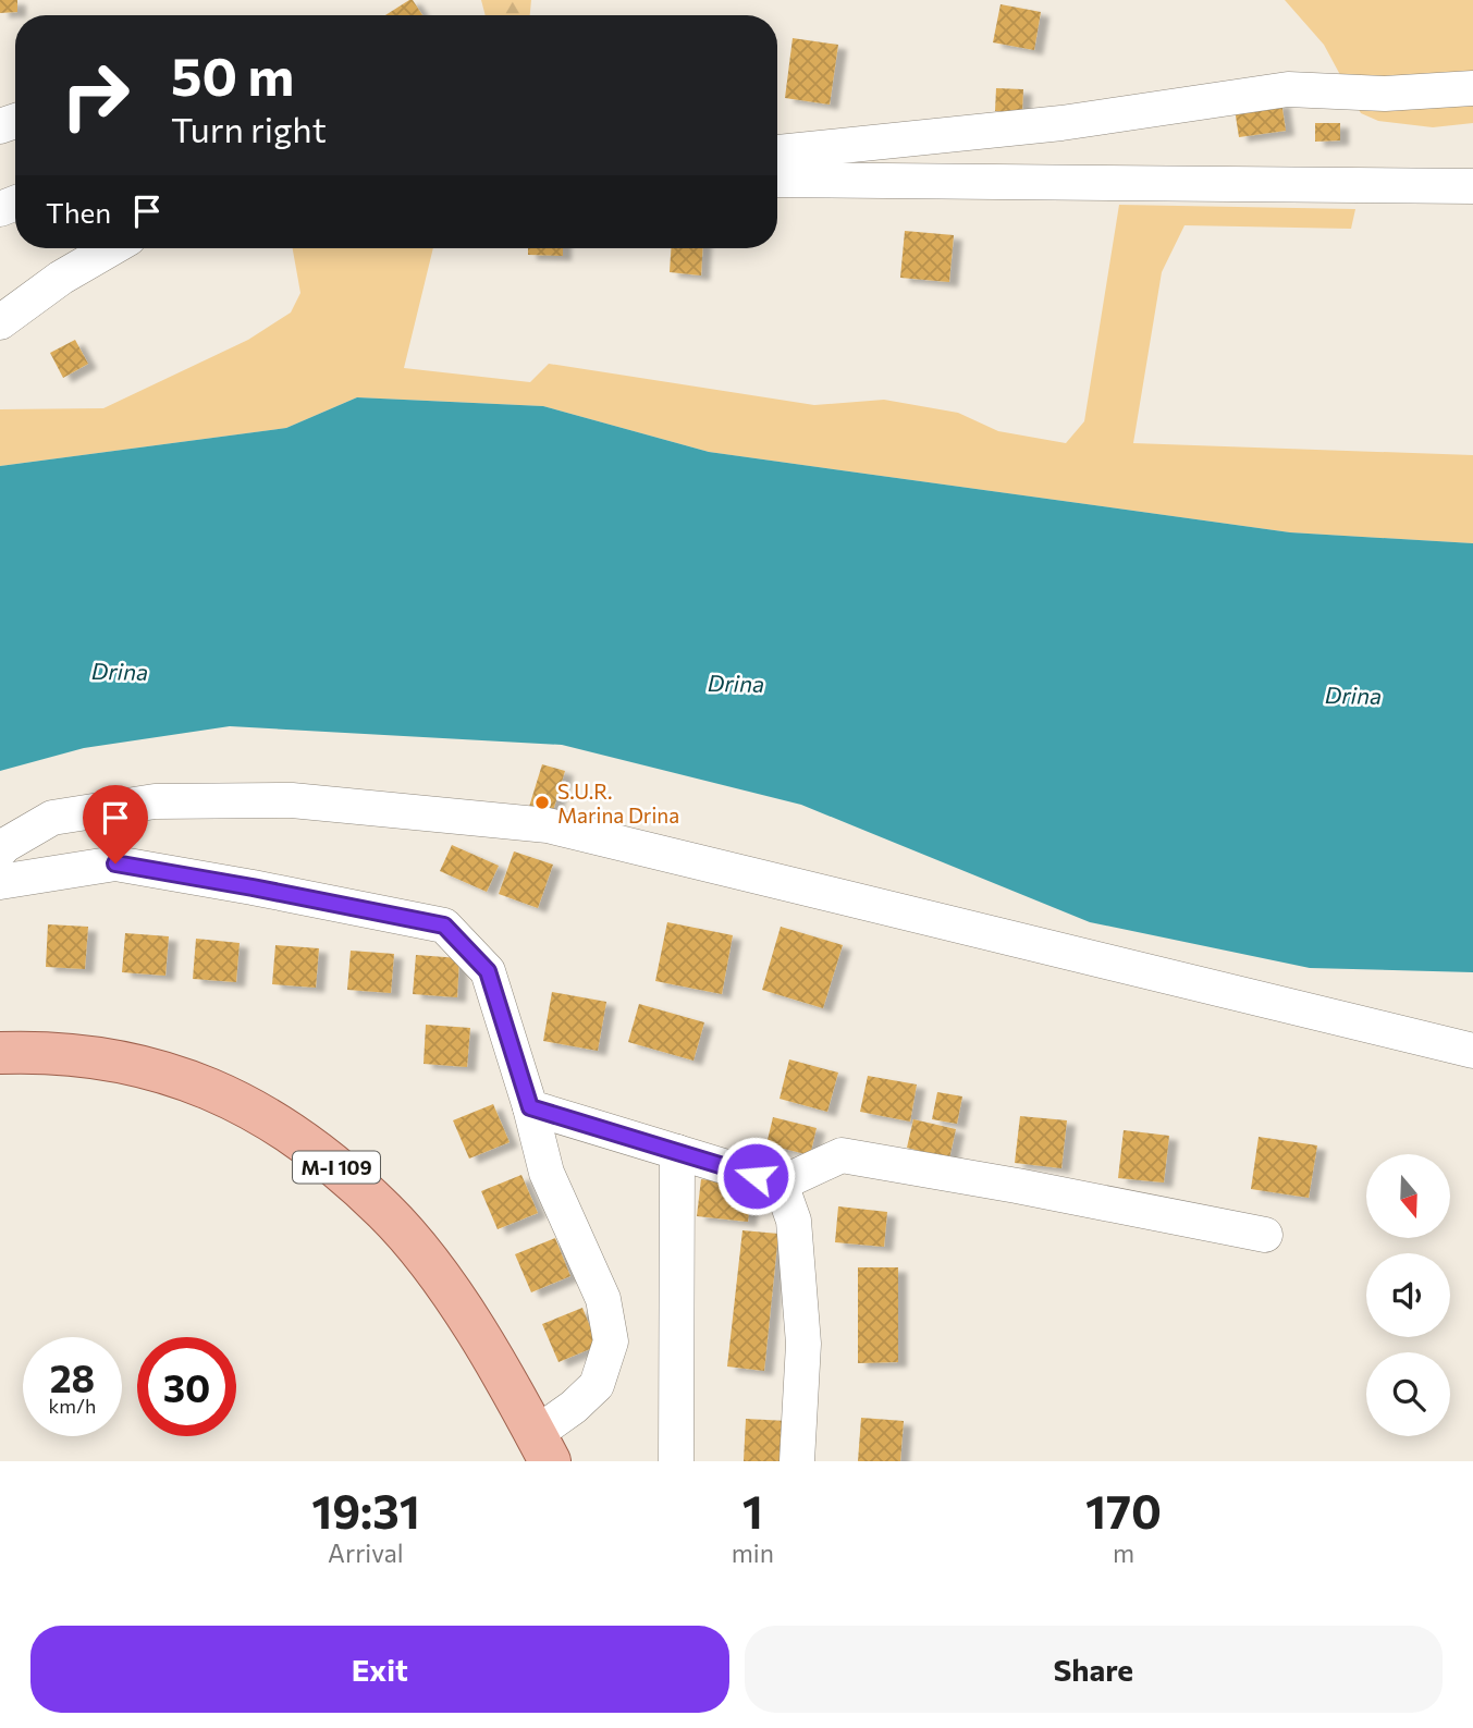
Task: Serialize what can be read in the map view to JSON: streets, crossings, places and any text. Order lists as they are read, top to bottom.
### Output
{
  "streets": {
    "main road": ["M-I 109"]
  },
  "water": ["Drina"],
  "places": ["S.U.R. Marina Drina"],
  "north": "bottom",
  "page": {
    "turn": ["50 m", "Turn right"],
    "then": "Then",
    "speed": "28 km/h",
    "limit": "30",
    "eta": [
      "19:31",
      "Arrival",
      "1",
      "min",
      "170",
      "m"
    ],
    "buttons": ["Exit", "Share"]
  }
}
